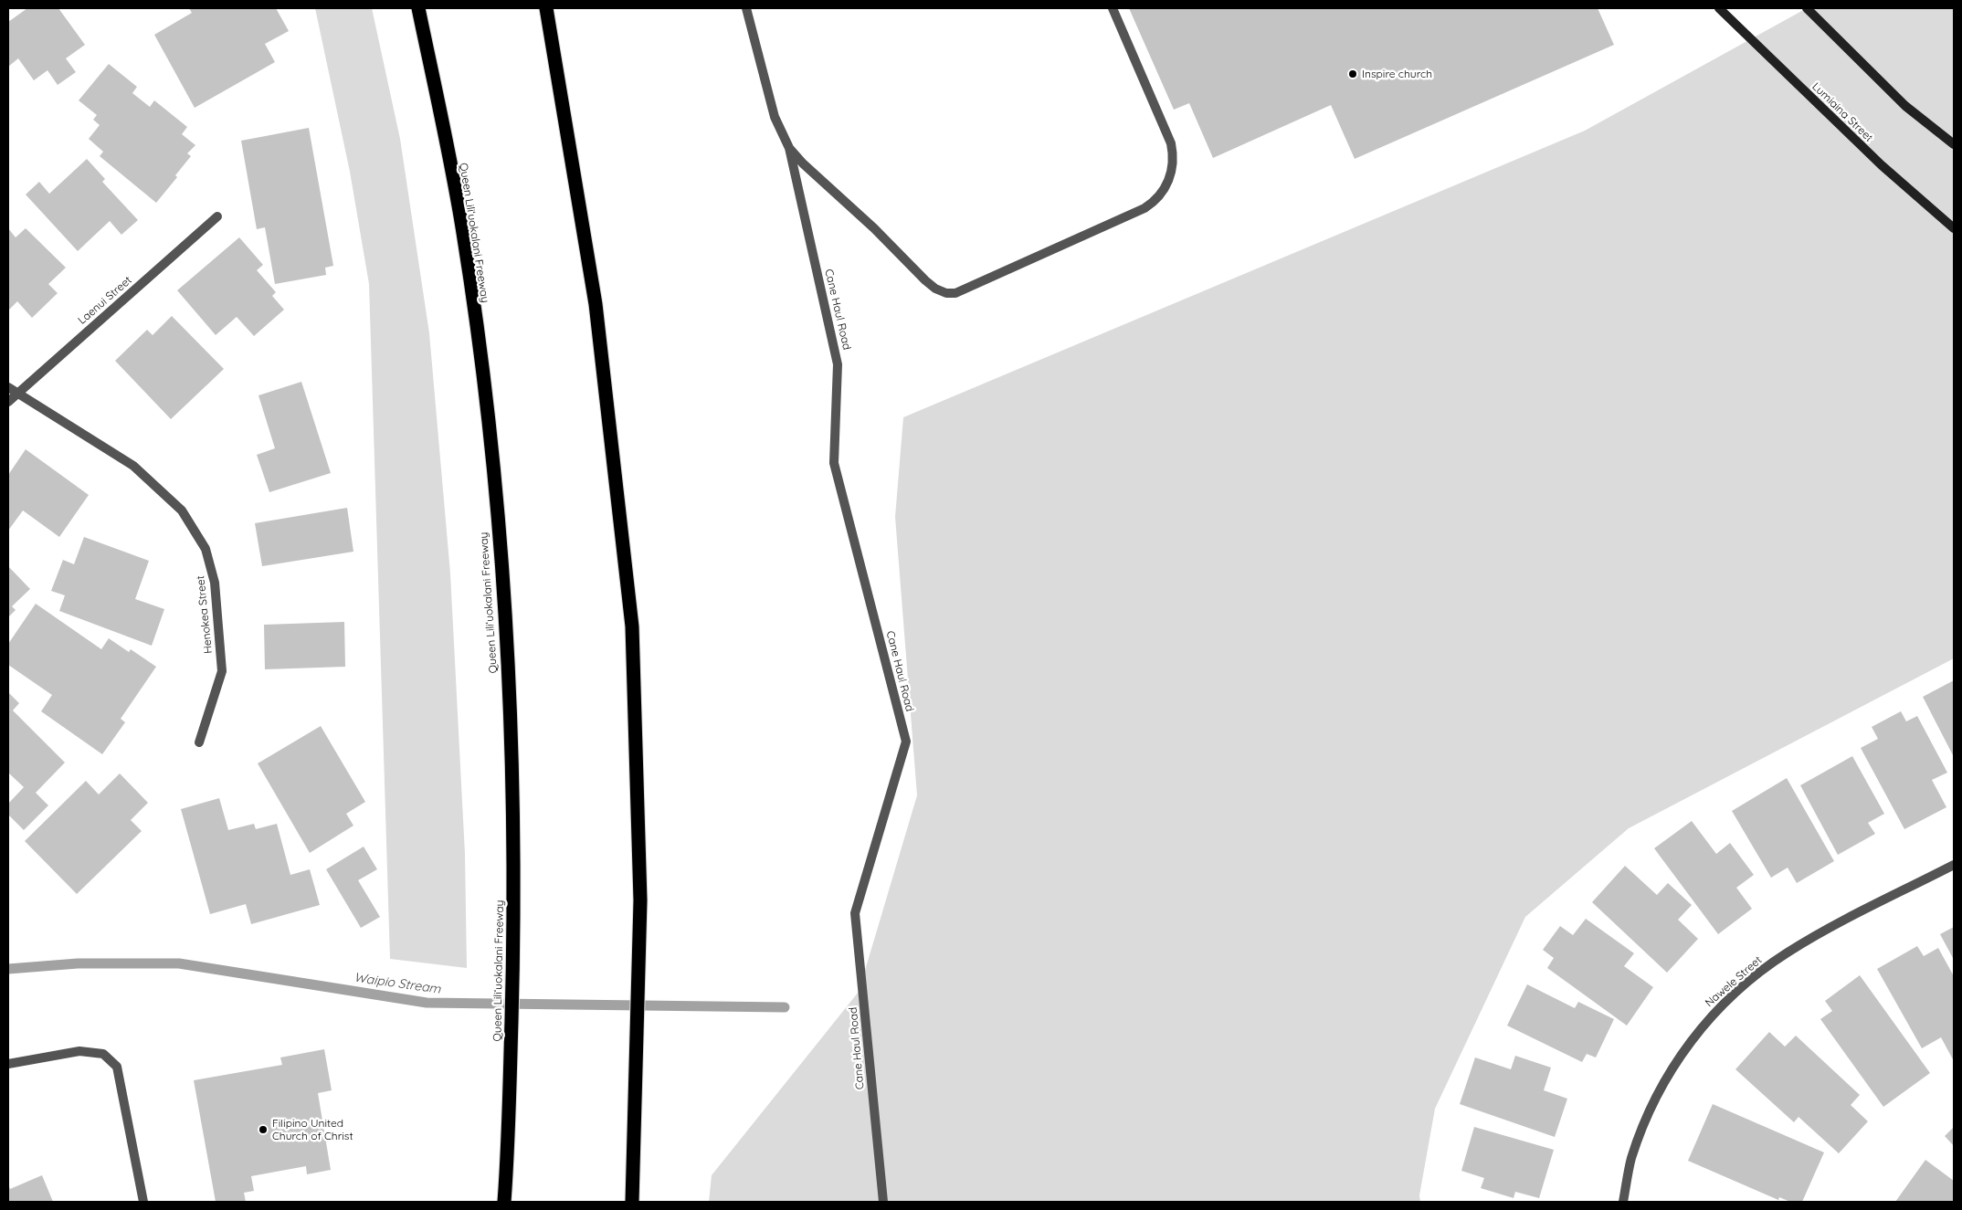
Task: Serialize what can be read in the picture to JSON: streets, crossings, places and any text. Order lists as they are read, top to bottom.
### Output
{
  "streets": {
    "highway": ["Queen Liliʻuokalani Freeway"],
    "main road": ["Lumiaina Street"],
    "street": [
      "Laenui Street",
      "Cane Haul Road",
      "Henokea Street",
      "Nawele Street"
    ]
  },
  "crossings": [
    ["Laenui Street", "Henokea Street"]
  ],
  "water": ["Waipio Stream"],
  "places": ["Inspire church", "Filipino United Church of Christ"]
}
